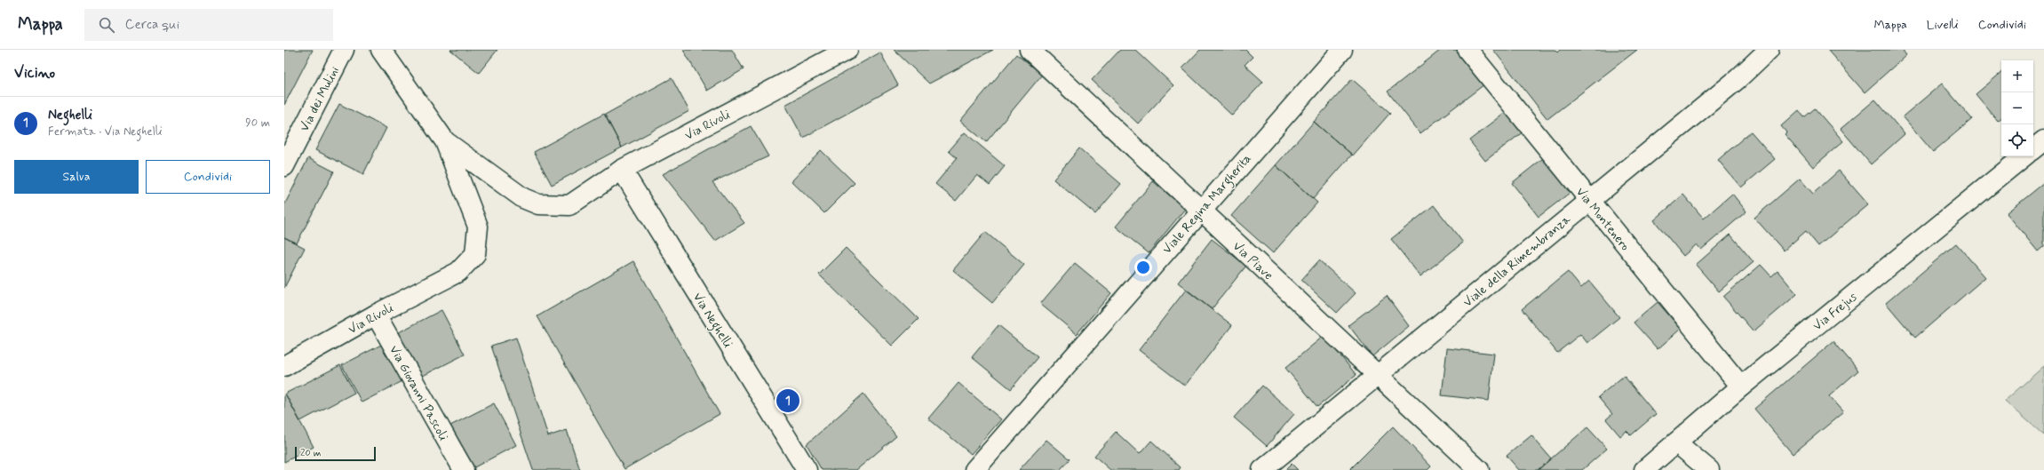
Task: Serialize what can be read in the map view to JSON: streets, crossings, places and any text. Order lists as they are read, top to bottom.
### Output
{
  "streets": {
    "street": [
      "Via dei Mulini",
      "Via Rivoli",
      "Viale Regina Margherita",
      "Via Montenero",
      "Via Piave",
      "Viale della Rimembranza",
      "Via Frejus",
      "Via Neghelli",
      "Via Giovanni Pascoli"
    ]
  },
  "crossings": [
    ["Via Rivoli", "Via Neghelli"],
    ["Via Rivoli", "Via Giovanni Pascoli"],
    ["Viale Regina Margherita", "Via Piave"],
    ["Via Montenero", "Viale della Rimembranza"],
    ["Via Montenero", "Via Frejus"],
    ["Via Piave", "Viale della Rimembranza"]
  ],
  "scale_bar": "20 m",
  "page": {
    "header": "Mappa",
    "search": "Cerca qui",
    "nav": ["Mappa", "Livelli", "Condividi"],
    "heading": "Vicino",
    "map_buttons": ["+", "−"],
    "list": [
      {
        "mark": "1",
        "name": "Neghelli",
        "note": "Fermata · Via Neghelli",
        "value": "90 m"
      }
    ],
    "buttons": ["Salva", "Condividi"],
    "pins": "1",
    "scale": "20 m"
  }
}
